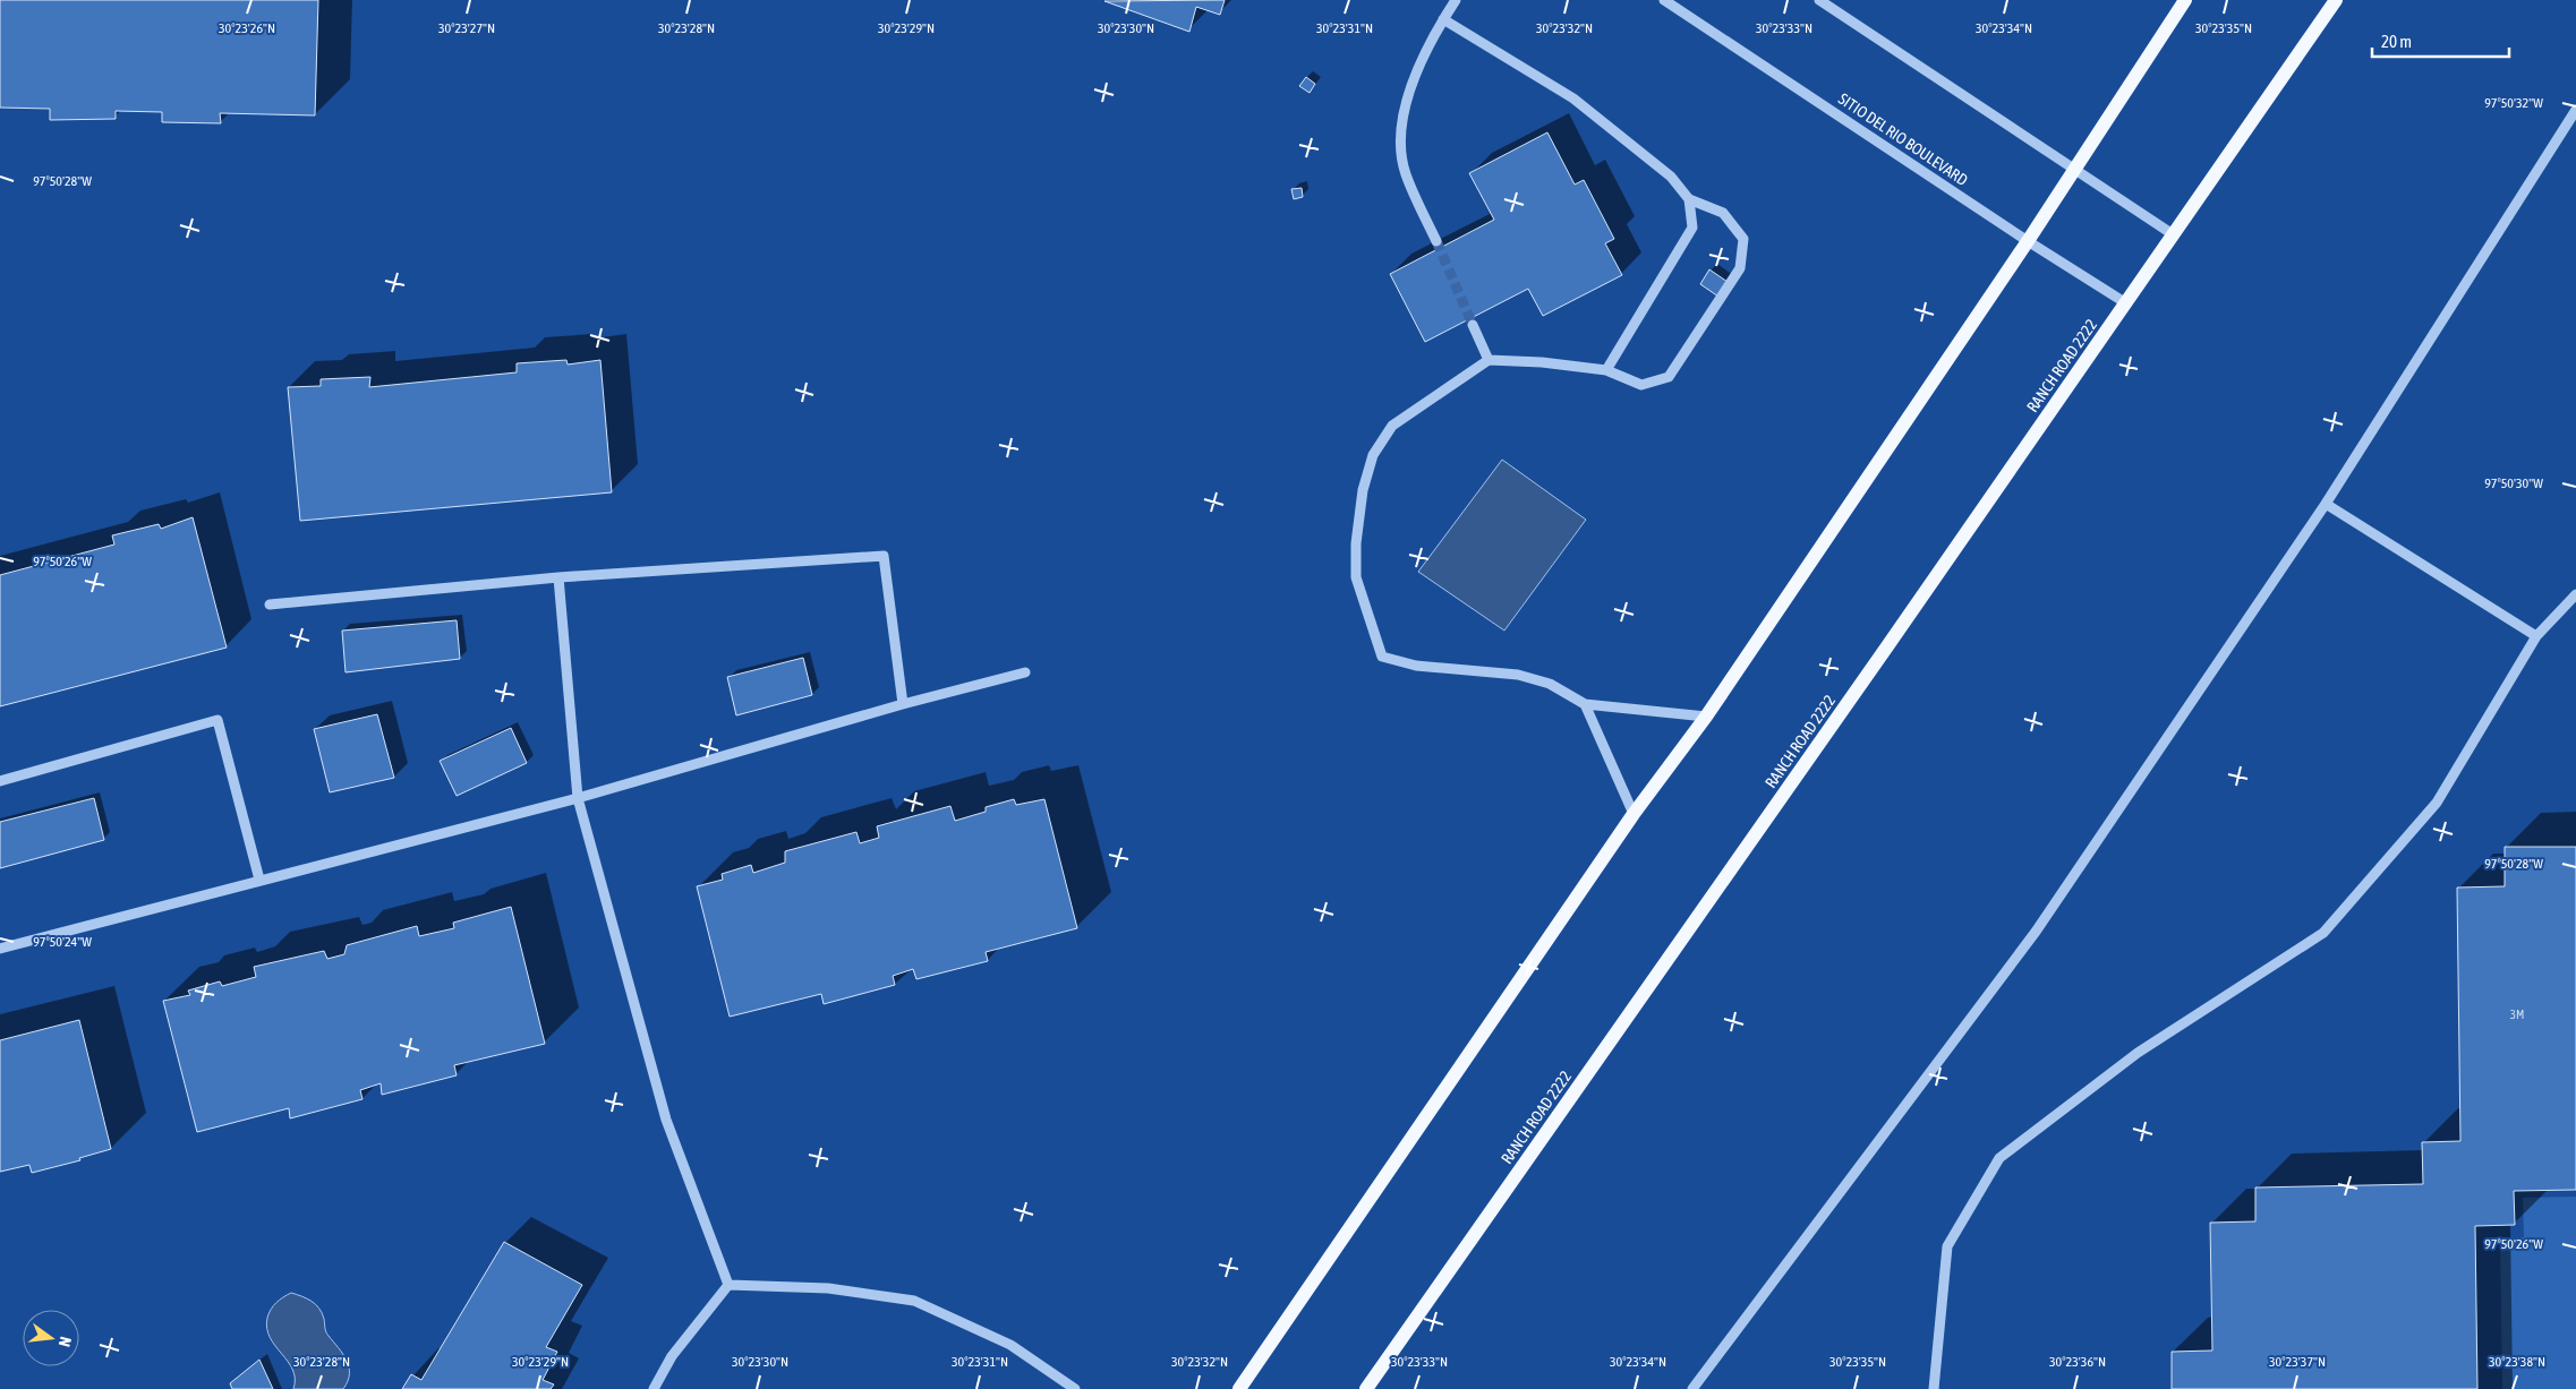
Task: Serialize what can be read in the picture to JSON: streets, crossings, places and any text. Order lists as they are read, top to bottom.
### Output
{
  "streets": {
    "main road": ["RANCH ROAD 2222"],
    "street": ["SITIO DEL RIO BOULEVARD"]
  },
  "crossings": [
    ["SITIO DEL RIO BOULEVARD", "RANCH ROAD 2222"]
  ],
  "house_numbers": ["3M"],
  "scale_bar": "20 m",
  "north": "right",
  "coordinates": [
    "30°23'26\"N",
    "30°23'27\"N",
    "30°23'28\"N",
    "30°23'29\"N",
    "30°23'30\"N",
    "30°23'31\"N",
    "30°23'32\"N",
    "30°23'33\"N",
    "30°23'34\"N",
    "30°23'35\"N",
    "97°50'32\"W",
    "97°50'28\"W",
    "97°50'30\"W",
    "97°50'26\"W",
    "97°50'24\"W",
    "30°23'36\"N",
    "30°23'37\"N",
    "30°23'38\"N"
  ]
}
